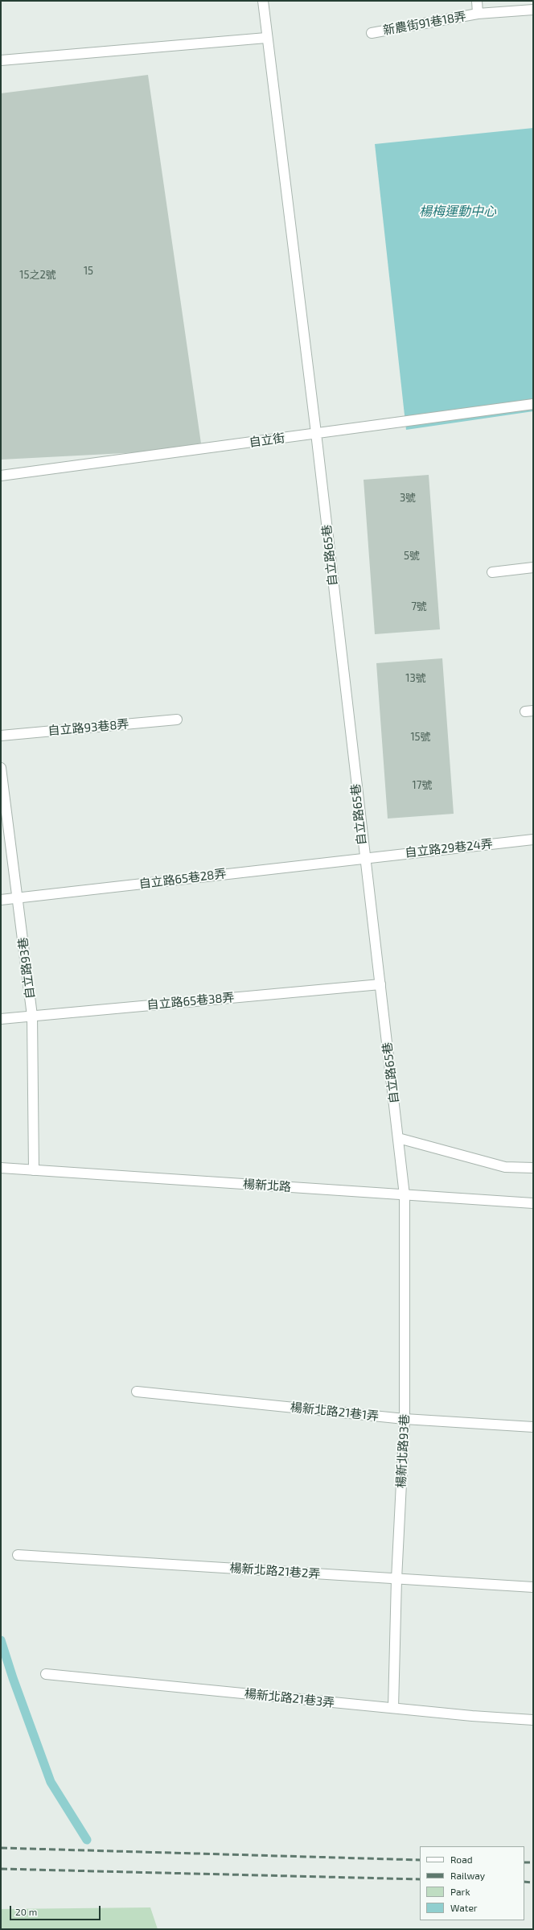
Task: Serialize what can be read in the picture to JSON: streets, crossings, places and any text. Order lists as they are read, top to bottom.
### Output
{
  "streets": {
    "street": [
      "新農街91巷18弄",
      "自立街",
      "自立路65巷",
      "自立路93巷8弄",
      "自立路29巷24弄",
      "自立路65巷28弄",
      "自立路93巷",
      "自立路65巷38弄",
      "楊新北路",
      "楊新北路21巷1弄",
      "楊新北路93巷",
      "楊新北路21巷2弄",
      "楊新北路21巷3弄"
    ]
  },
  "crossings": [
    ["自立街", "自立路65巷"],
    ["自立路65巷", "自立路29巷24弄"],
    ["自立路65巷", "自立路65巷28弄"],
    ["自立路65巷", "自立路65巷38弄"],
    ["自立路65巷", "楊新北路"],
    ["自立路65巷", "楊新北路93巷"],
    ["自立路29巷24弄", "自立路65巷28弄"],
    ["自立路65巷28弄", "自立路93巷"],
    ["自立路93巷", "自立路65巷38弄"],
    ["自立路93巷", "楊新北路"],
    ["楊新北路", "楊新北路93巷"],
    ["楊新北路21巷1弄", "楊新北路93巷"],
    ["楊新北路93巷", "楊新北路21巷2弄"],
    ["楊新北路93巷", "楊新北路21巷3弄"]
  ],
  "water": ["楊梅運動中心"],
  "house_numbers": [
    "15",
    "15之2號",
    "3號",
    "5號",
    "7號",
    "13號",
    "15號",
    "17號"
  ],
  "legend": [
    "Road",
    "Railway",
    "Park",
    "Water"
  ],
  "scale_bar": "20 m"
}
